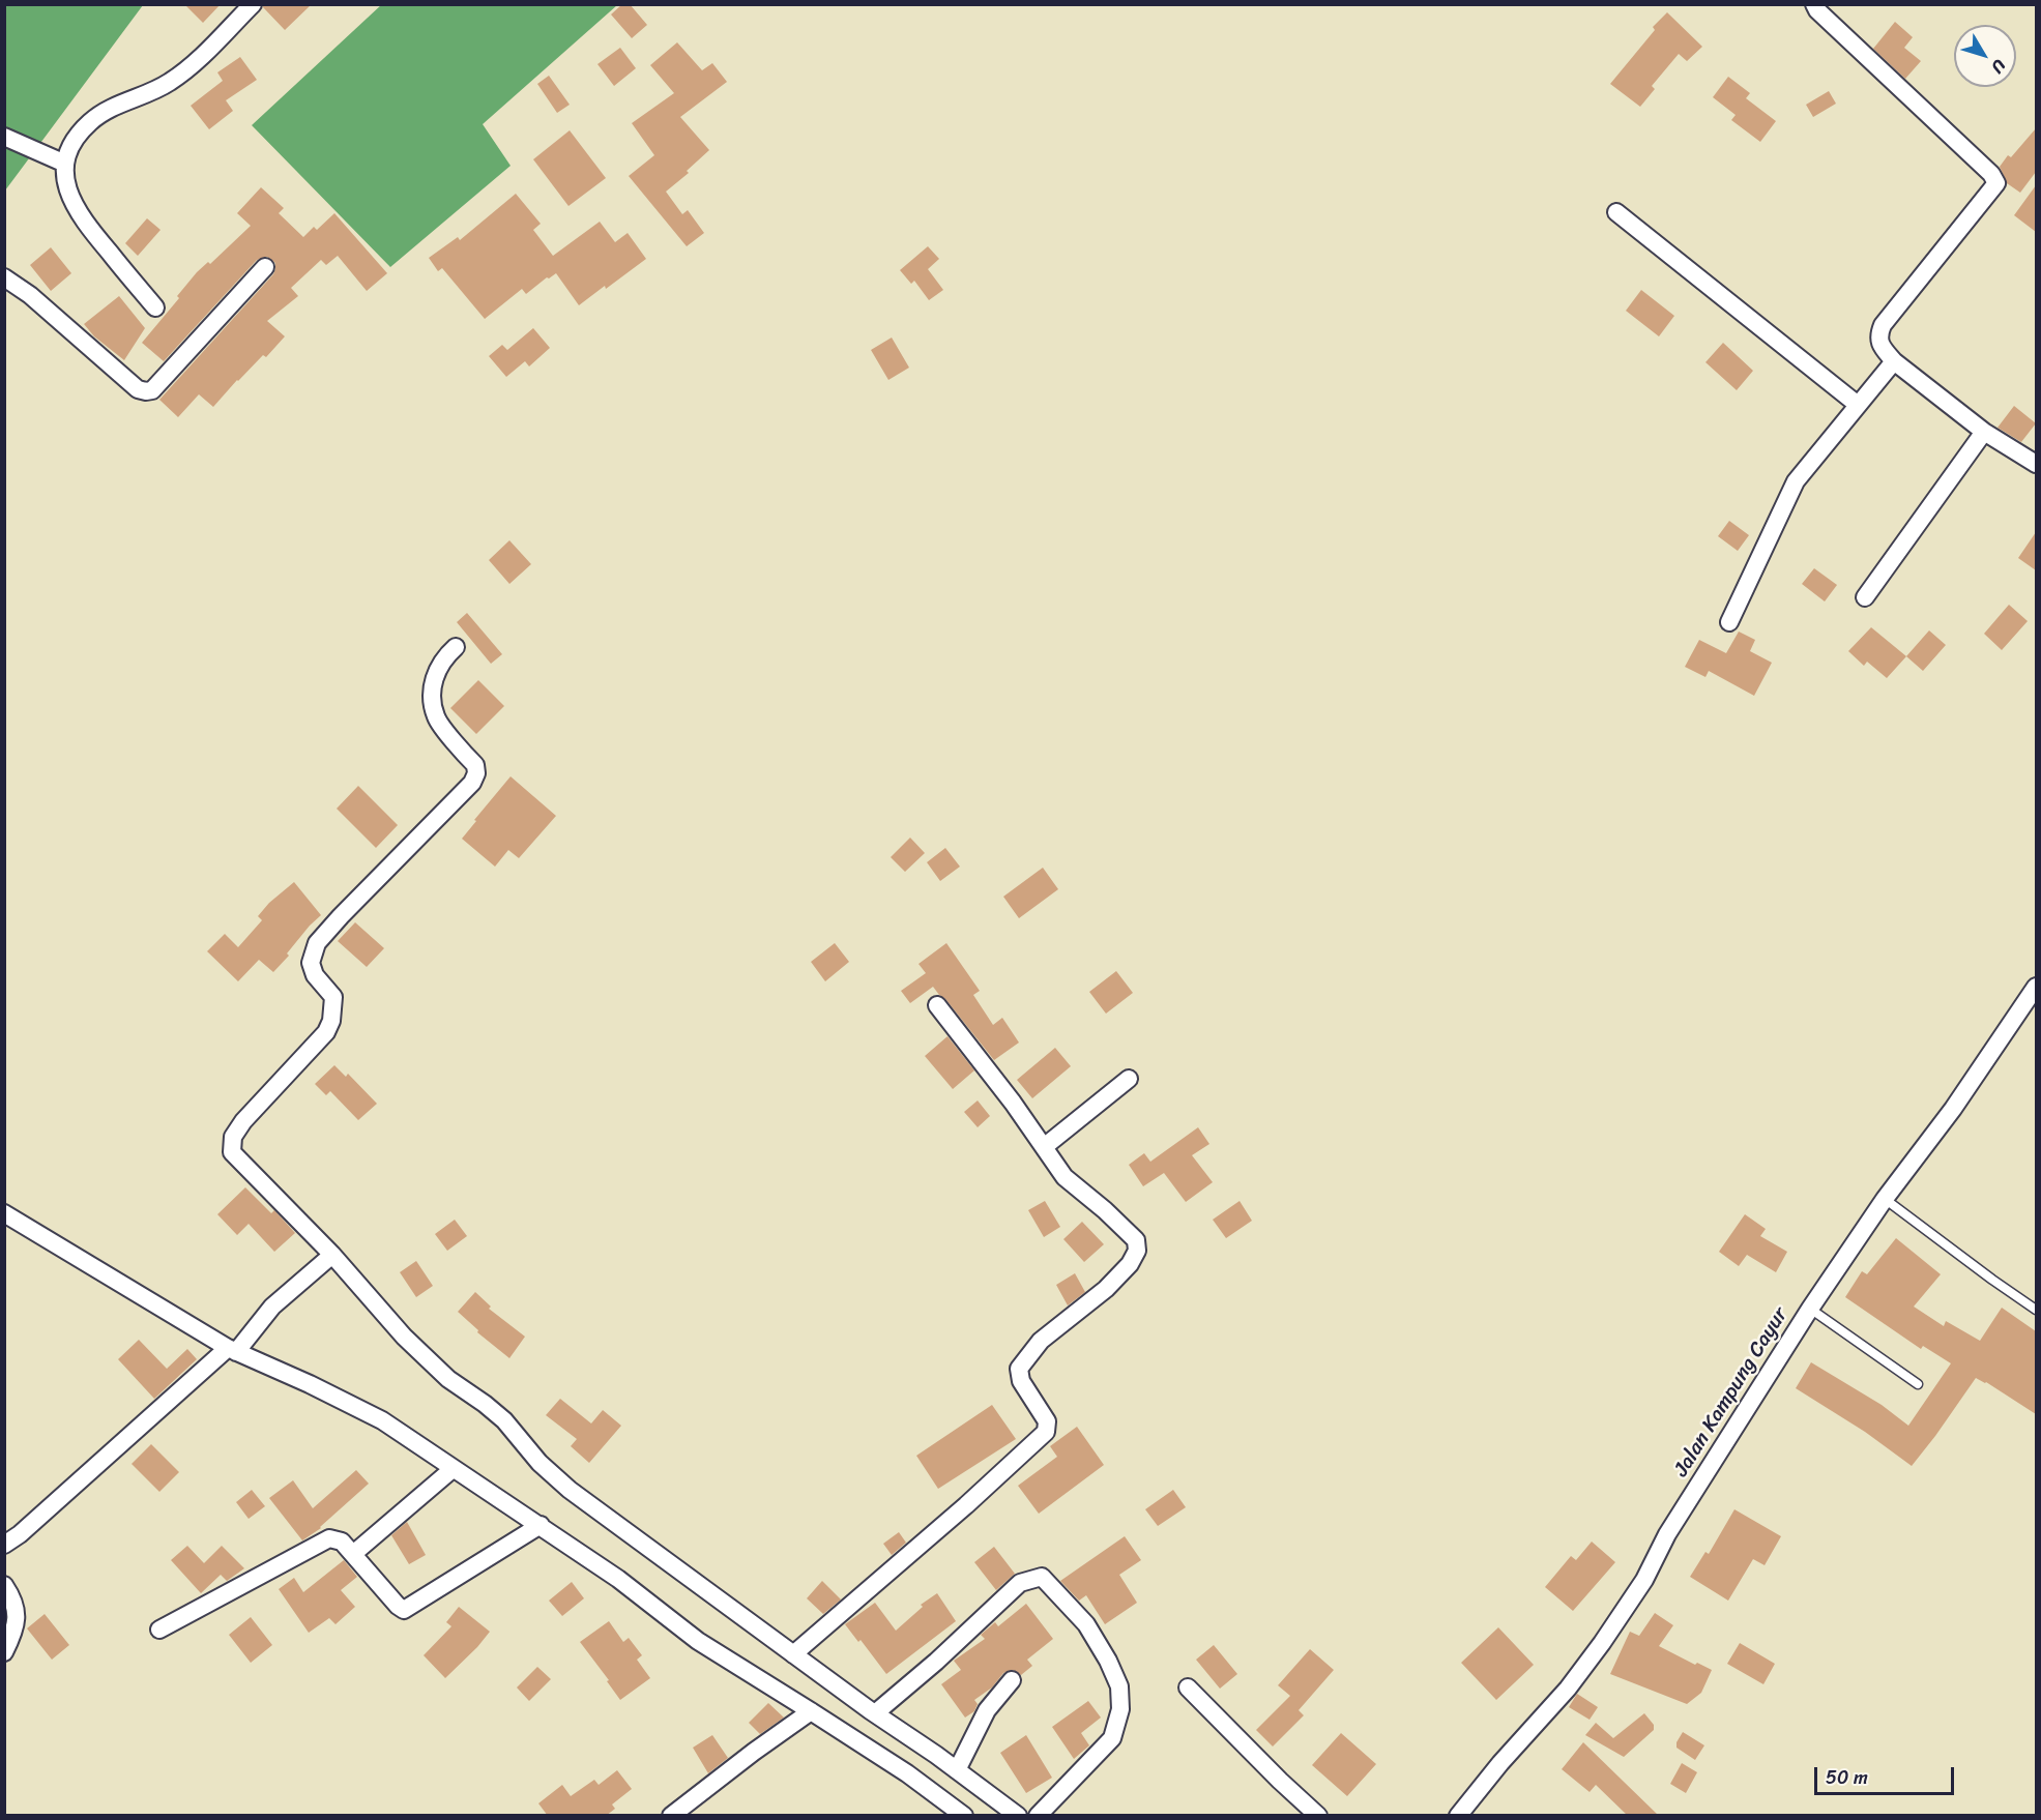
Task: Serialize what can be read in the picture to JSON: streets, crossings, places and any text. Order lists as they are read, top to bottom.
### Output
{
  "streets": {
    "street": ["Jalan Kampung Cayur"]
  },
  "scale_bar": "50 m",
  "north": "bottom right"
}
